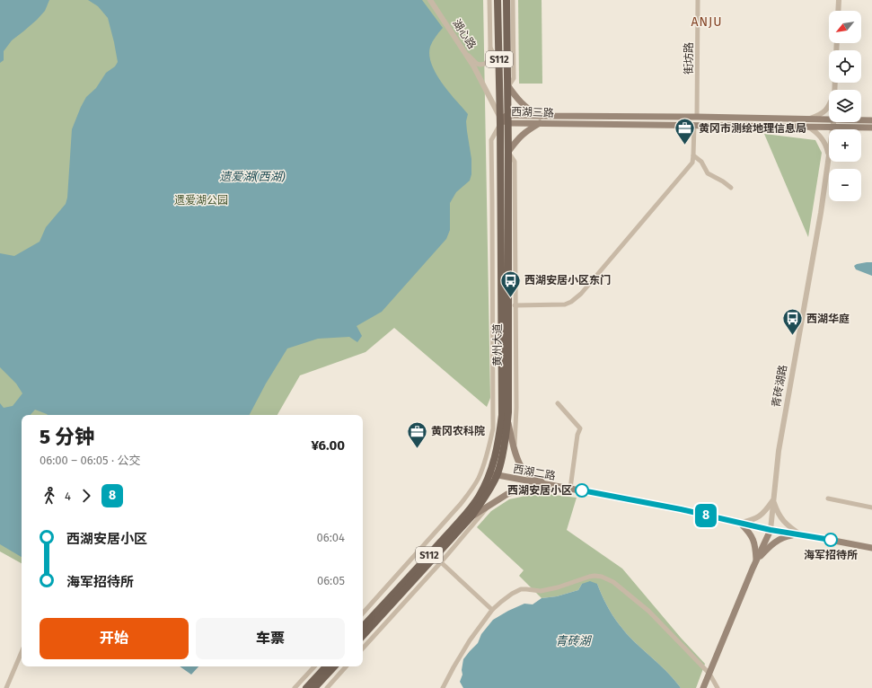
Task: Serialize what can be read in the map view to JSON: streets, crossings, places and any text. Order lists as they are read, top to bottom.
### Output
{
  "streets": {
    "main road": [
      "S112",
      "西湖三路",
      "黄州大道",
      "青砖湖路",
      "西湖二路"
    ],
    "street": ["湖心路", "街坊路"]
  },
  "crossings": [
    ["湖心路", "西湖三路"],
    ["湖心路", "黄州大道"],
    ["街坊路", "西湖三路"],
    ["西湖三路", "黄州大道"],
    ["西湖三路", "青砖湖路"],
    ["黄州大道", "西湖二路"],
    ["青砖湖路", "西湖二路"]
  ],
  "districts": ["ANJU"],
  "water": ["遗爱湖(西湖)", "青砖湖"],
  "parks": ["遗爱湖公园"],
  "places": {
    "office": ["黄冈市测绘地理信息局", "黄冈农科院"],
    "bus stop": ["西湖安居小区东门", "西湖华庭"],
    "other": ["西湖安居小区", "海军招待所"]
  },
  "lines": ["bus line 8"],
  "north": "bottom left",
  "page": {
    "on_map": "8",
    "map_buttons": ["+", "−"],
    "heading": ["5 分钟", "06:00 – 06:05 · 公交", "¥6.00"],
    "legs": ["4", "8"],
    "list": [
      {
        "name": "西湖安居小区",
        "value": "06:04"
      },
      {
        "name": "海军招待所",
        "value": "06:05"
      }
    ],
    "buttons": ["开始", "车票"]
  }
}
